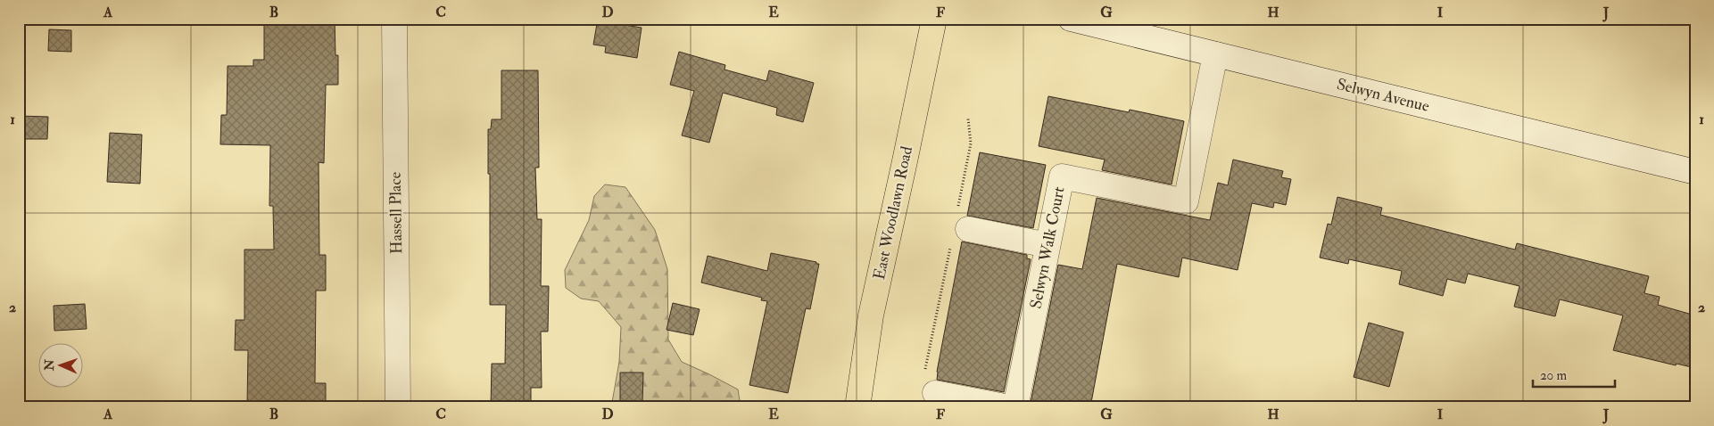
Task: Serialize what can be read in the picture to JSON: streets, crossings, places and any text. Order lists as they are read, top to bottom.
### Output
{
  "streets": {
    "main road": ["East Woodlawn Road"],
    "street": ["Selwyn Avenue", "Hassell Place", "Selwyn Walk Court"]
  },
  "crossings": [
    ["Selwyn Avenue", "Selwyn Walk Court"]
  ],
  "scale_bar": "20 m",
  "north": "left",
  "grid": {
    "columns": [
      "A",
      "B",
      "C",
      "D",
      "E",
      "F",
      "G",
      "H",
      "I",
      "J"
    ],
    "rows": ["1", "2"]
  }
}
